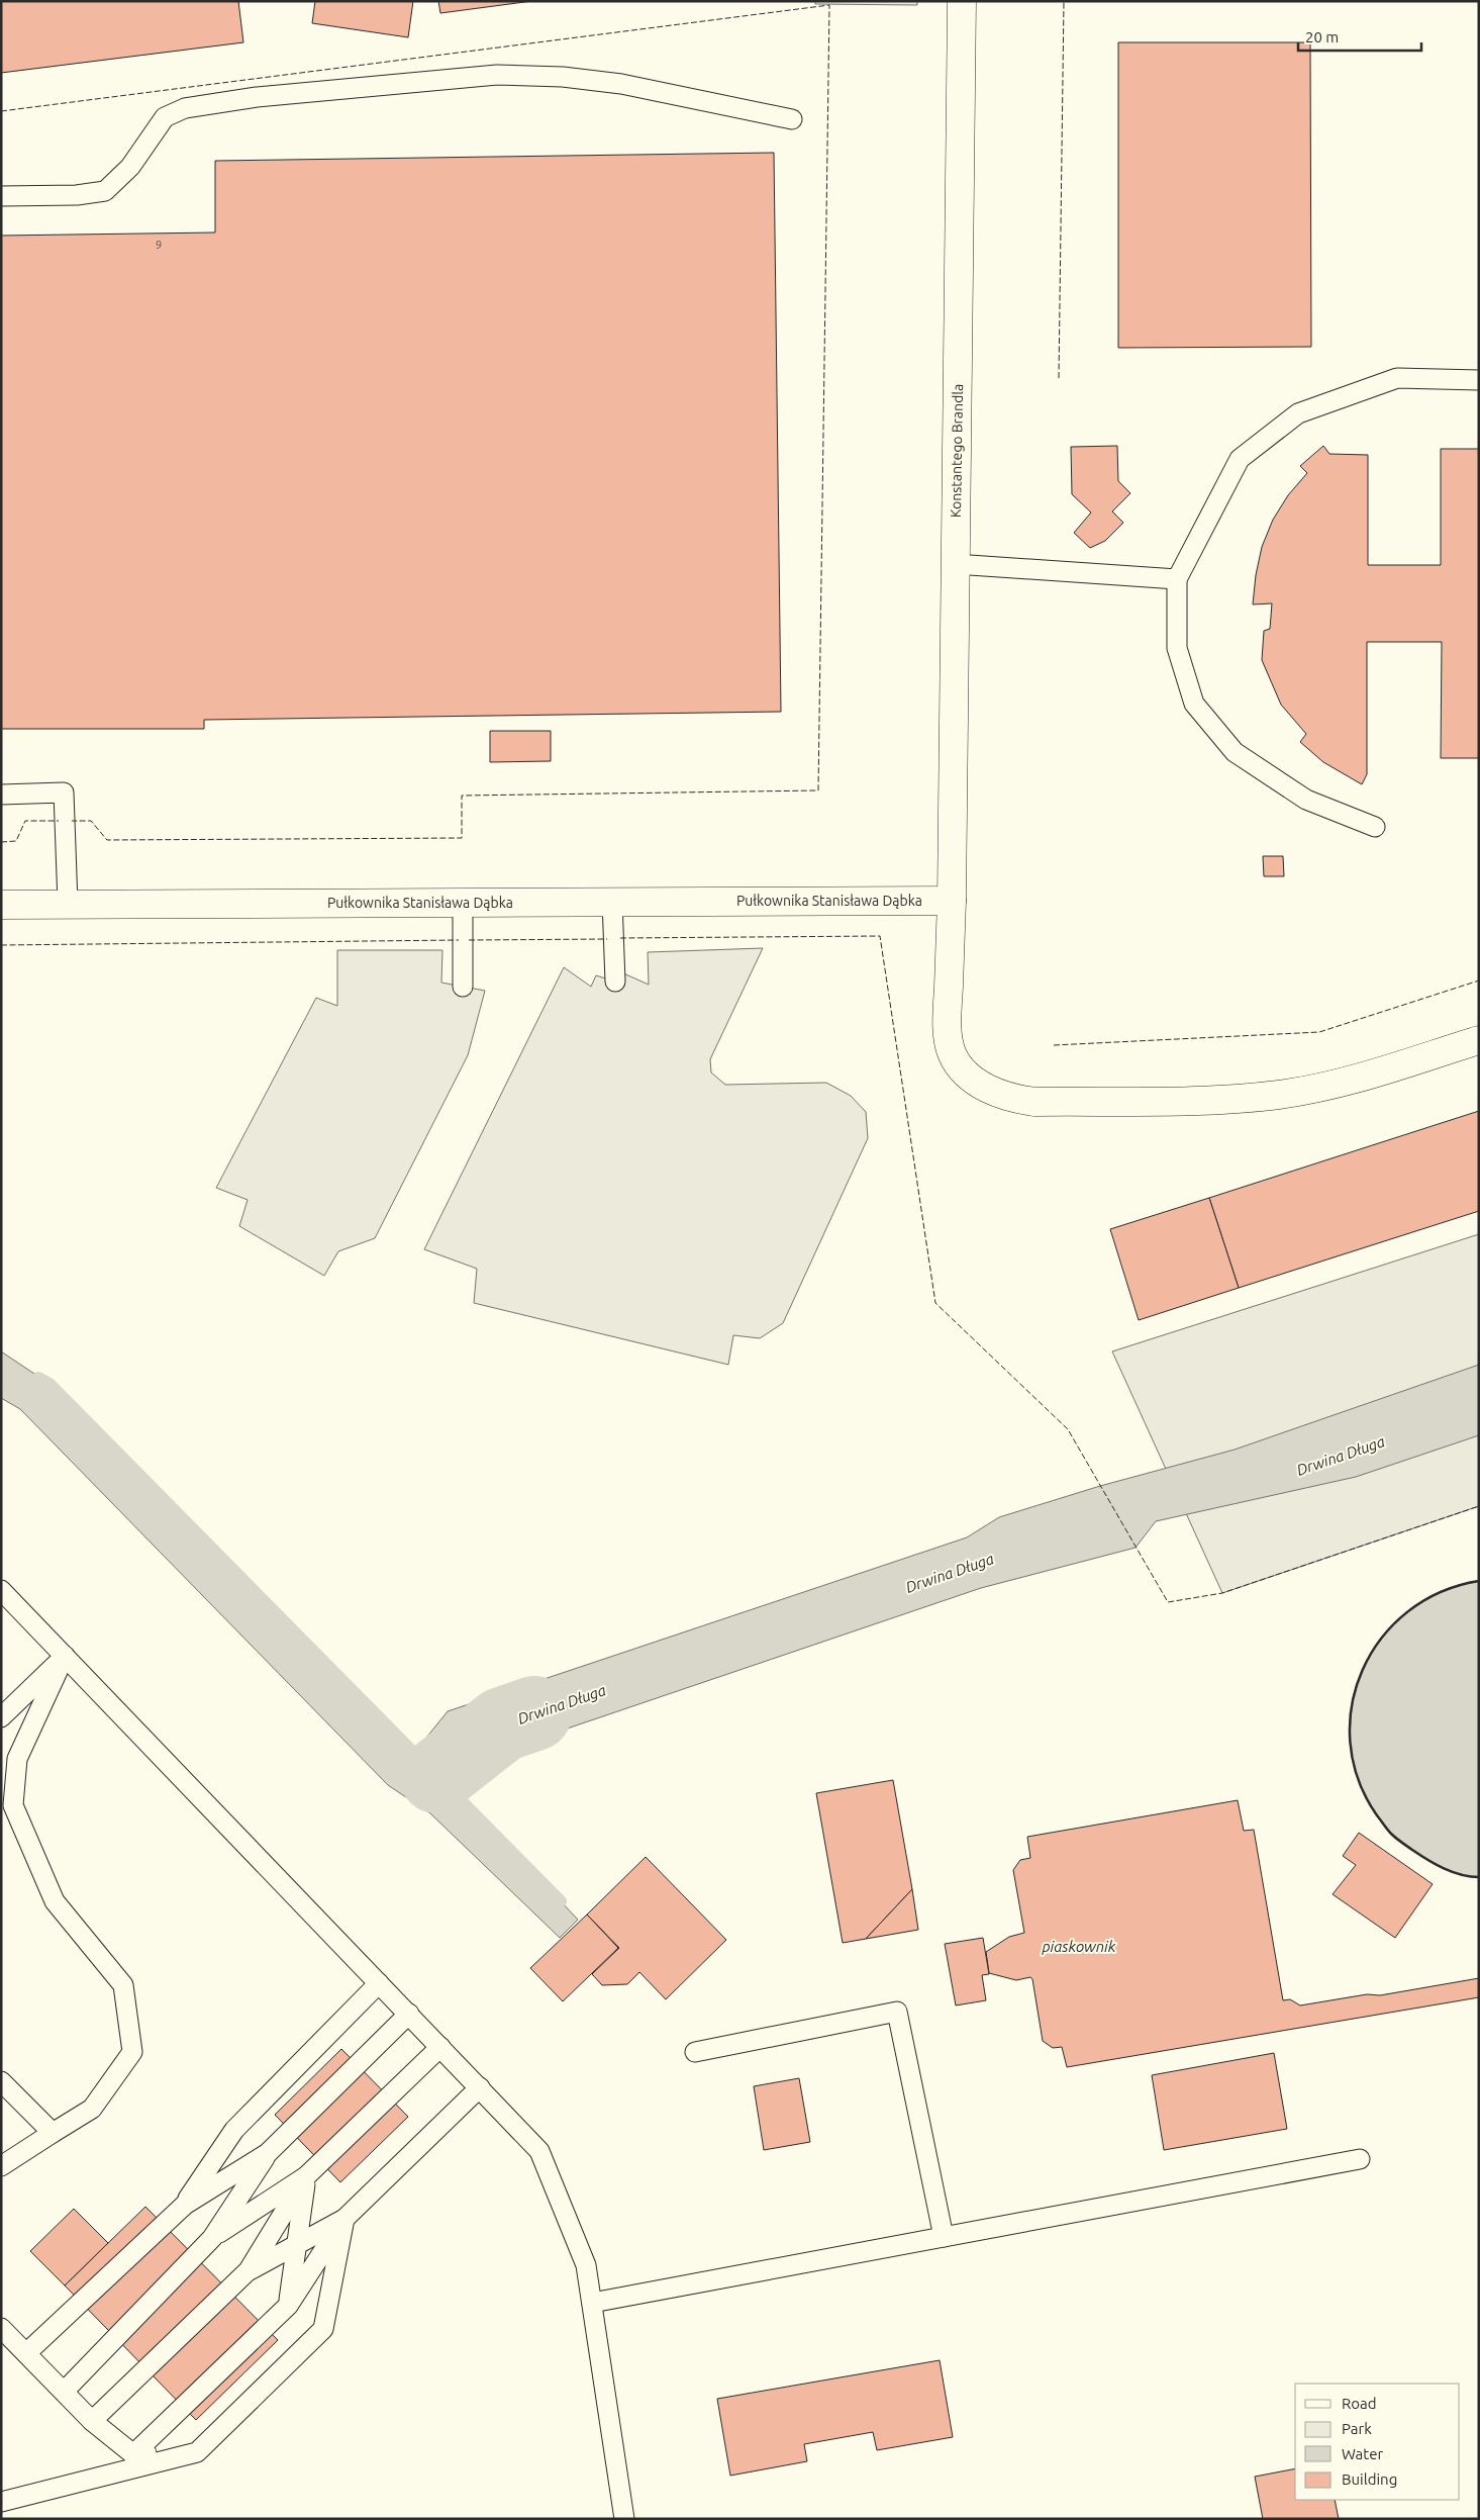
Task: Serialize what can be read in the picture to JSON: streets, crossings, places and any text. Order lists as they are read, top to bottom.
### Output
{
  "streets": {
    "street": ["Konstantego Brandla", "Pułkownika Stanisława Dąbka"]
  },
  "crossings": [
    ["Konstantego Brandla", "Pułkownika Stanisława Dąbka"]
  ],
  "water": ["Drwina Długa", "piaskownik"],
  "house_numbers": ["9"],
  "legend": [
    "Road",
    "Park",
    "Water",
    "Building"
  ],
  "scale_bar": "20 m"
}
